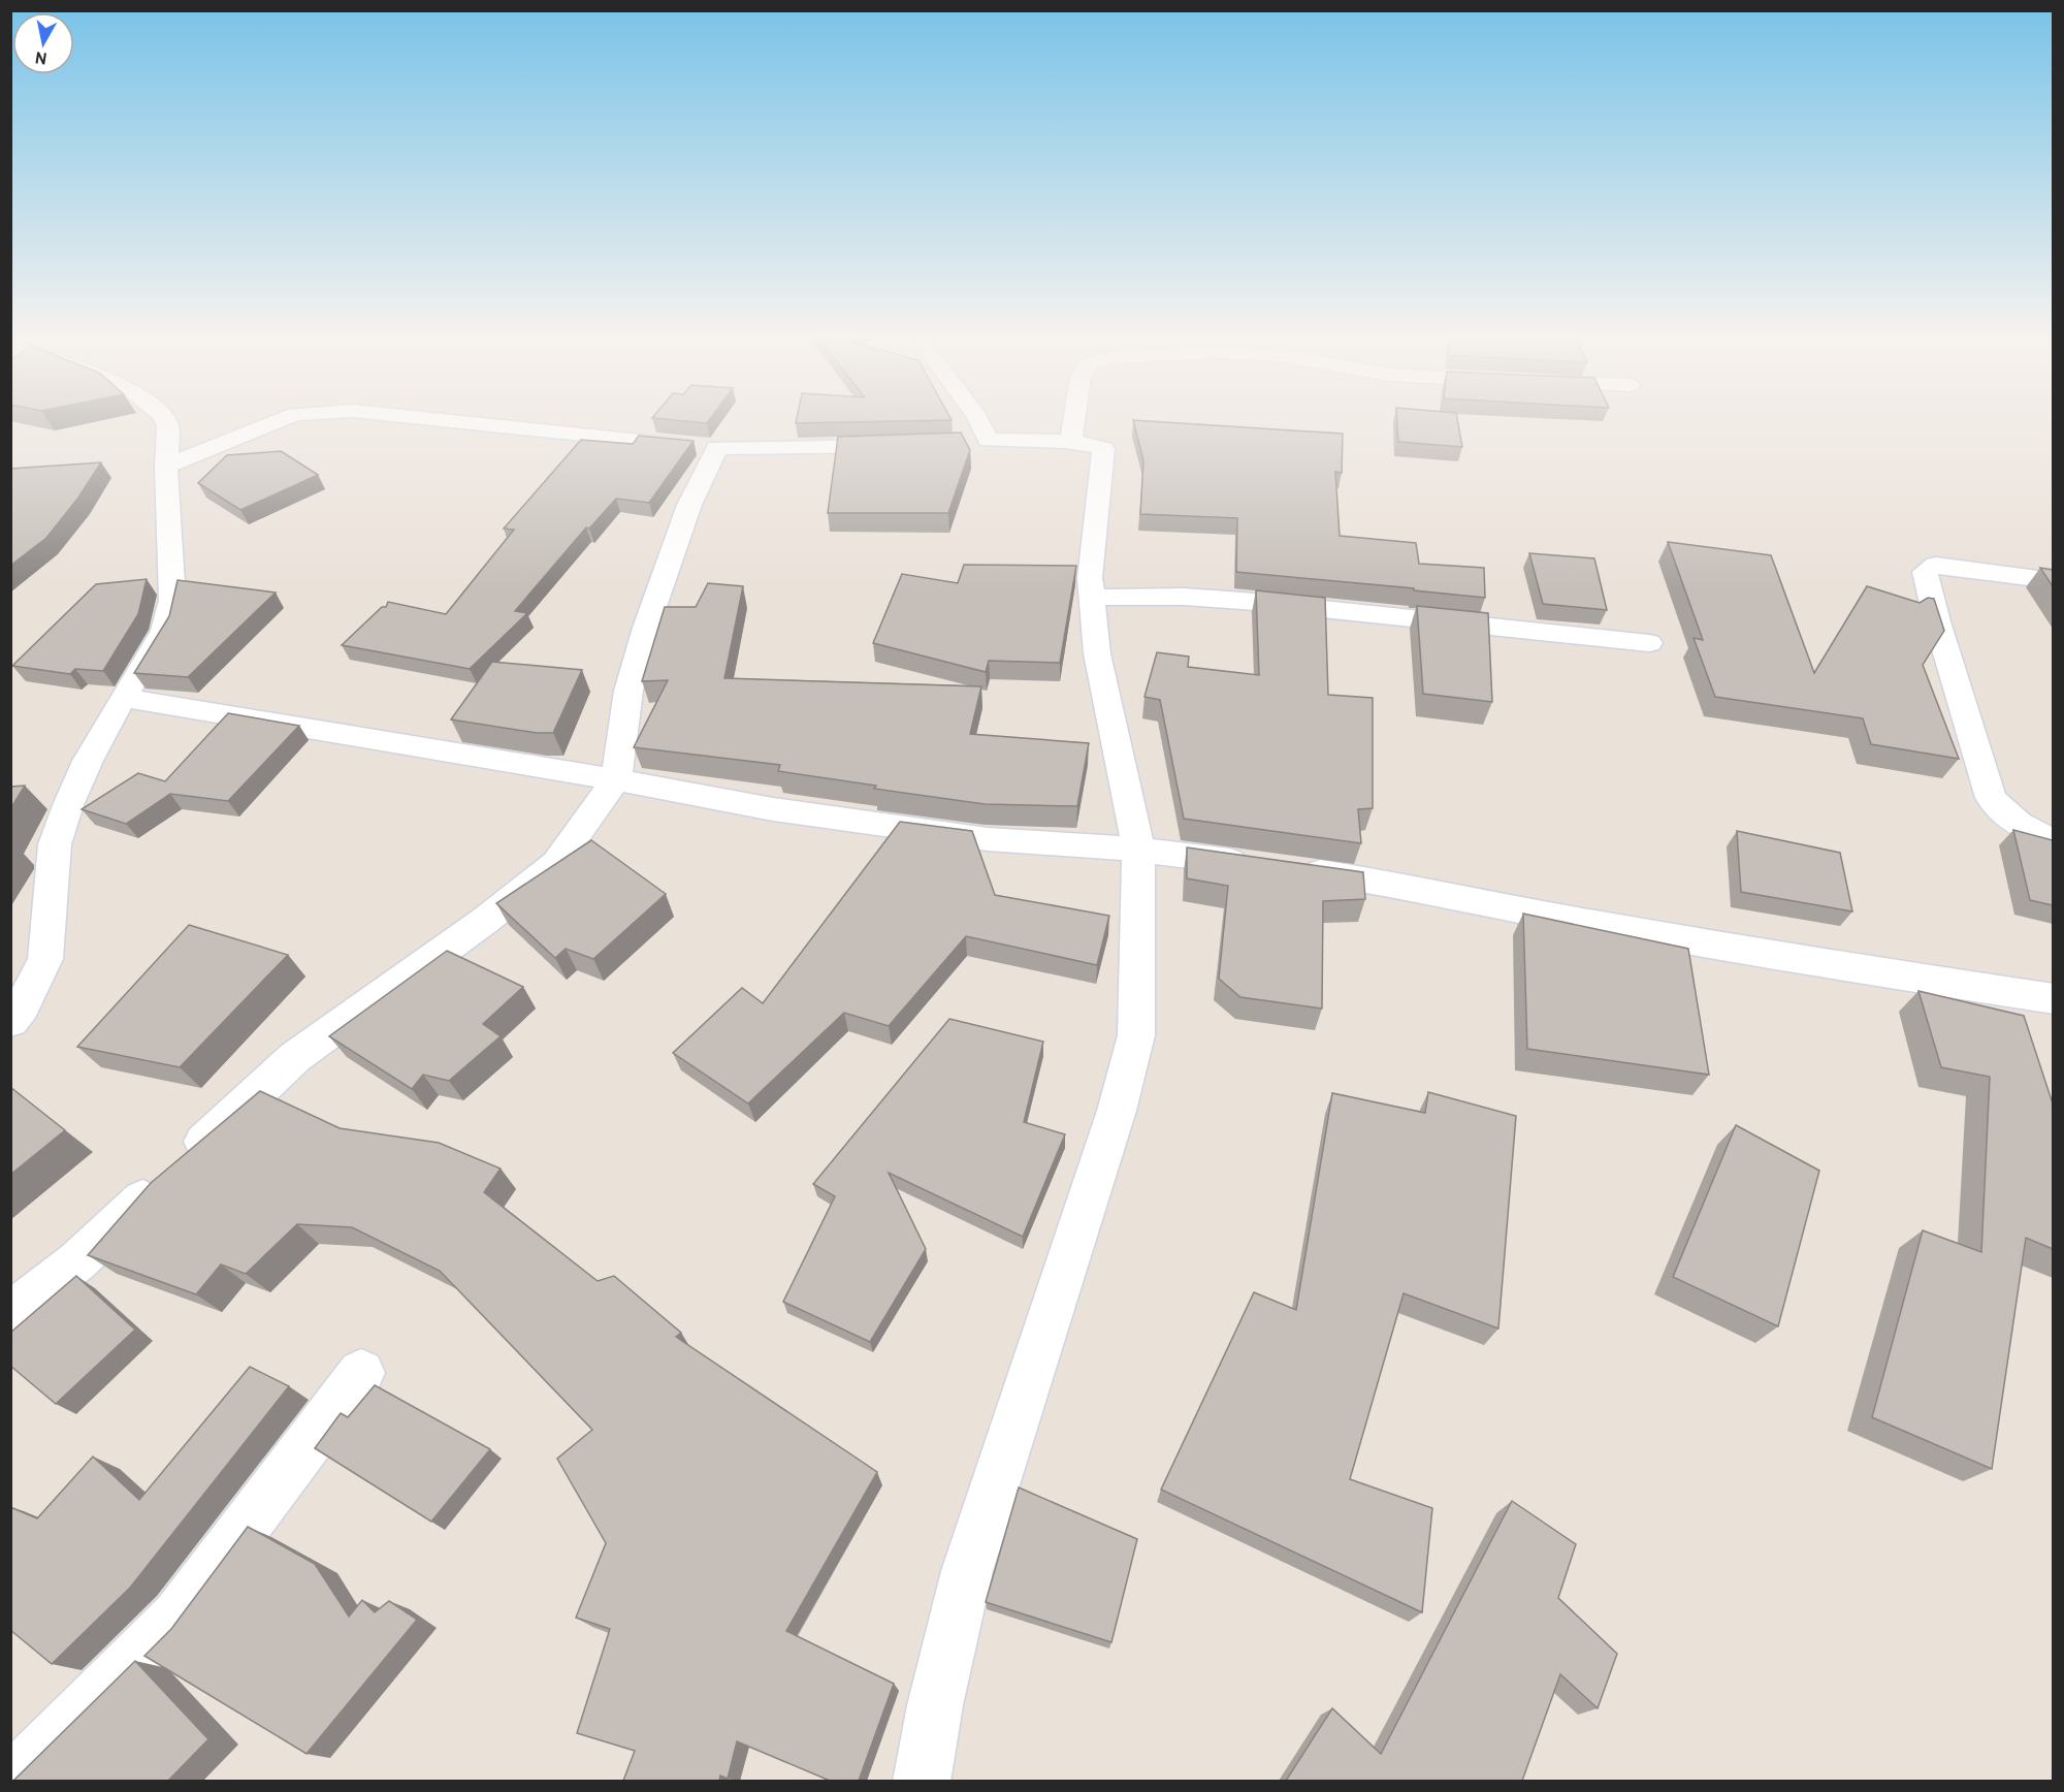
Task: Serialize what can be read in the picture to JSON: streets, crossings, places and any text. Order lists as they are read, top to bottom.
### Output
{
  "north": "bottom"
}
